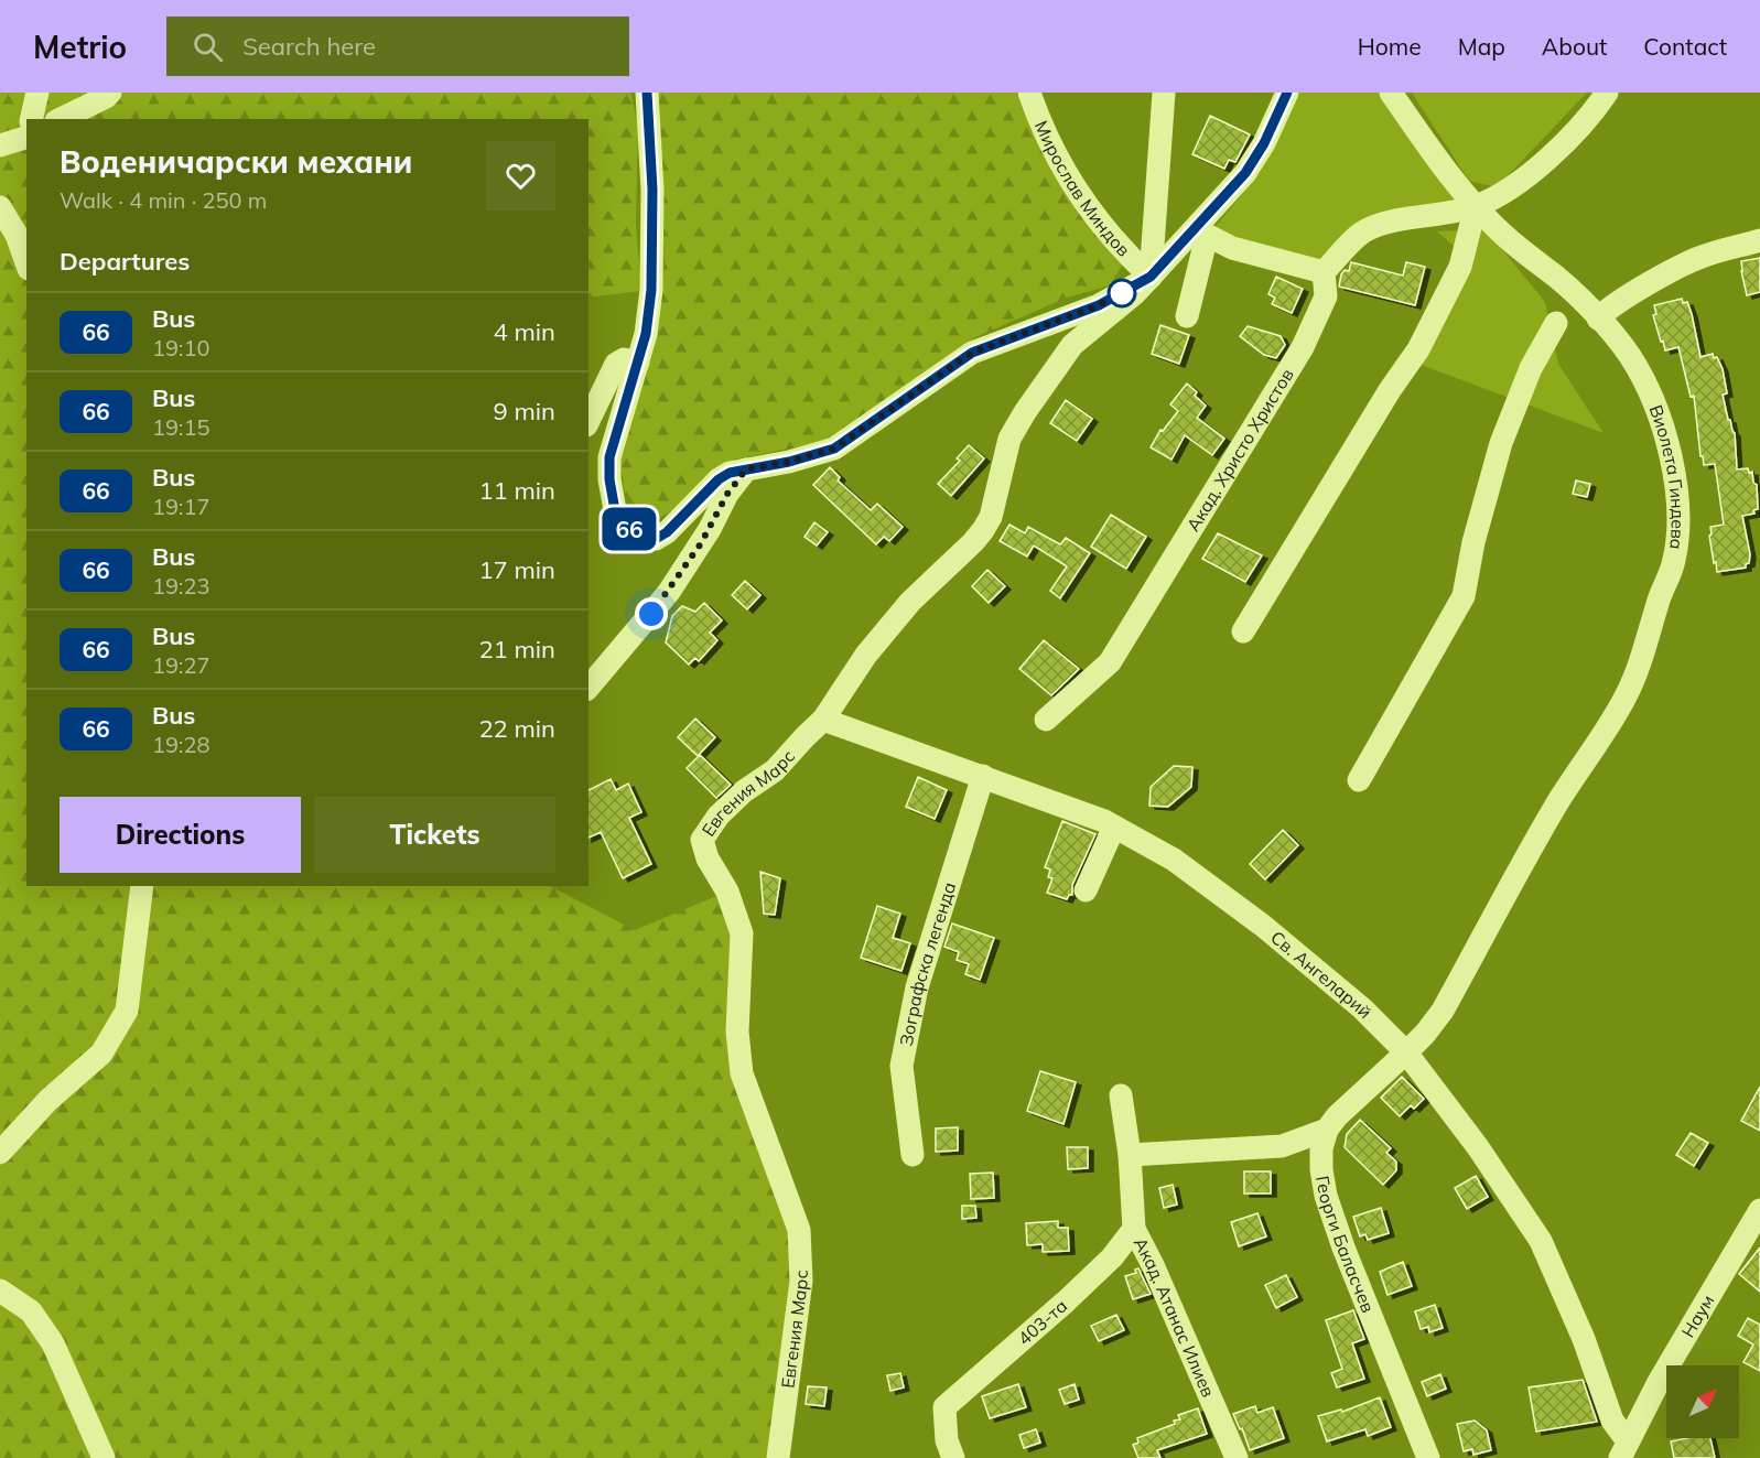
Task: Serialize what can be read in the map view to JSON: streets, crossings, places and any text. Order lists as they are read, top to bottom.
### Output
{
  "streets": {
    "street": [
      "Мирослав Миндов",
      "Акад. Христо Христов",
      "Виолета Гиндева",
      "Евгения Марс",
      "Зографска легенда",
      "Св. Ангеларий",
      "Георги Баласчев",
      "Наум",
      "Акад. Атанас Илиев",
      "403-та"
    ]
  },
  "crossings": [
    ["Мирослав Миндов", "Евгения Марс"],
    ["Виолета Гиндева", "Св. Ангеларий"],
    ["Евгения Марс", "Св. Ангеларий"],
    ["Зографска легенда", "Св. Ангеларий"],
    ["Св. Ангеларий", "Наум"],
    ["Акад. Атанас Илиев", "403-та"]
  ],
  "lines": ["bus line 66"],
  "north": "top right",
  "page": {
    "header": "Metrio",
    "search": "Search here",
    "nav": [
      "Home",
      "Map",
      "About",
      "Contact"
    ],
    "on_map": "66",
    "heading": [
      ["Воденичарски механи", "Walk · 4 min · 250 m"],
      "Departures"
    ],
    "list": [
      {
        "mark": "66",
        "name": "Bus",
        "note": "19:10",
        "value": "4 min"
      },
      {
        "mark": "66",
        "name": "Bus",
        "note": "19:15",
        "value": "9 min"
      },
      {
        "mark": "66",
        "name": "Bus",
        "note": "19:17",
        "value": "11 min"
      },
      {
        "mark": "66",
        "name": "Bus",
        "note": "19:23",
        "value": "17 min"
      },
      {
        "mark": "66",
        "name": "Bus",
        "note": "19:27",
        "value": "21 min"
      },
      {
        "mark": "66",
        "name": "Bus",
        "note": "19:28",
        "value": "22 min"
      }
    ],
    "buttons": ["Directions", "Tickets"]
  }
}
